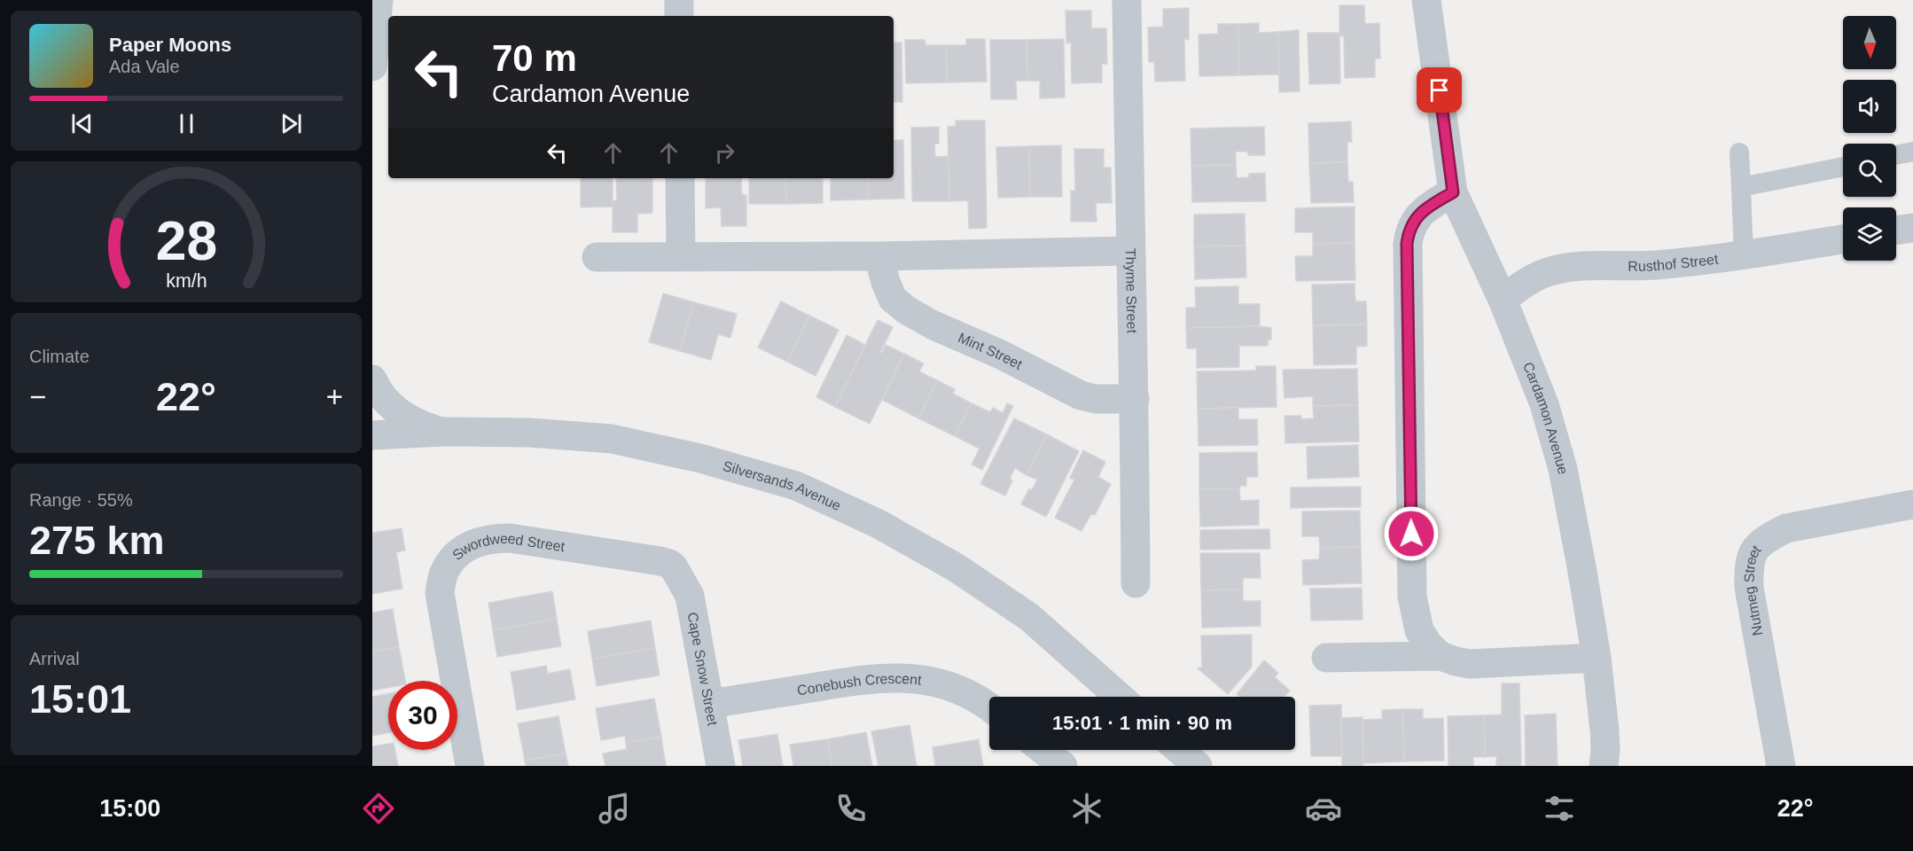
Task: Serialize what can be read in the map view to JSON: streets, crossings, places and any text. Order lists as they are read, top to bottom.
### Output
{
  "streets": {
    "street": [
      "Rusthof Street",
      "Thyme Street",
      "Mint Street",
      "Cardamon Avenue",
      "Silversands Avenue",
      "Swordweed Street",
      "Nutmeg Street",
      "Cape Snow Street",
      "Conebush Crescent"
    ]
  },
  "crossings": [
    ["Rusthof Street", "Cardamon Avenue"],
    ["Thyme Street", "Mint Street"],
    ["Swordweed Street", "Cape Snow Street"],
    ["Cape Snow Street", "Conebush Crescent"]
  ],
  "north": "bottom",
  "page": {
    "turn": ["70 m", "Cardamon Avenue"],
    "song": ["Paper Moons", "Ada Vale"],
    "tile": [
      "Climate",
      ["Range · 55%", "275 km"],
      ["Arrival", "15:01"]
    ],
    "heat": ["−", "22°", "+"],
    "limit": "30",
    "trip": "15:01 · 1 min · 90 m",
    "tabs": ["15:00", "22°"],
    "gauge": ["28", "km/h"]
  }
}
